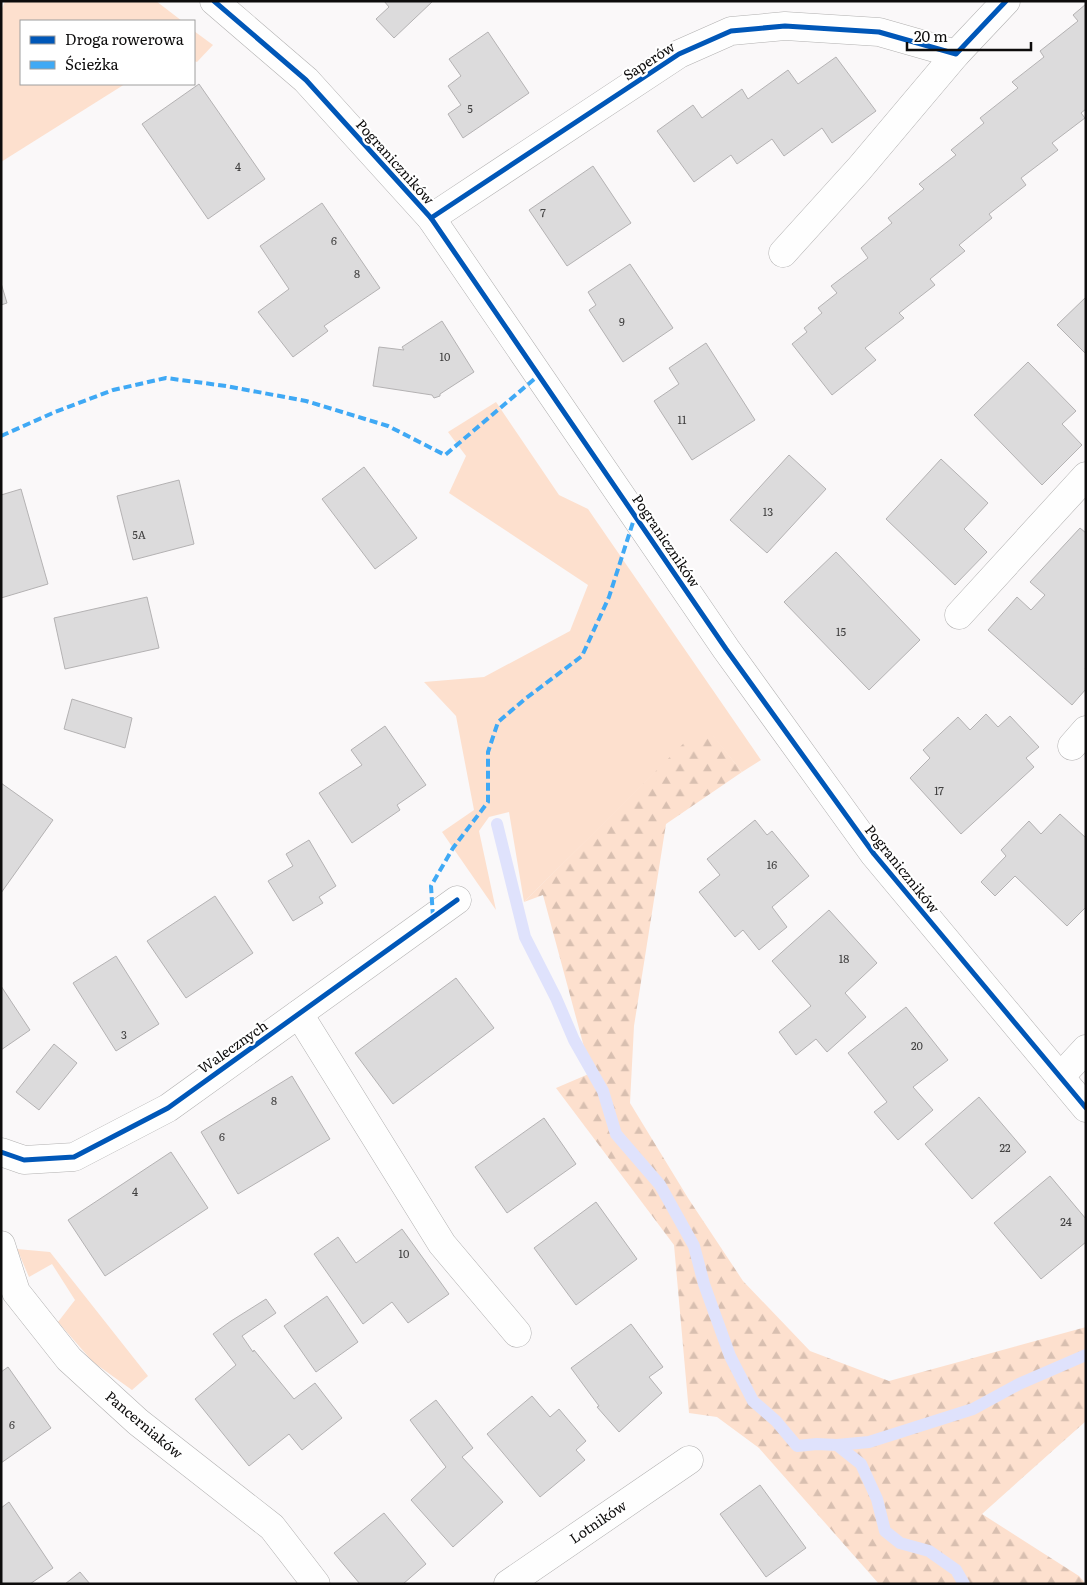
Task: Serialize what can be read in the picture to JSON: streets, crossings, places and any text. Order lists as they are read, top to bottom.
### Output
{
  "streets": {
    "street": [
      "Saperów",
      "Pograniczników",
      "Walecznych",
      "Pancerniaków",
      "Lotników"
    ]
  },
  "crossings": [
    ["Saperów", "Pograniczników"]
  ],
  "house_numbers": [
    "5",
    "4",
    "7",
    "6",
    "8",
    "9",
    "10",
    "11",
    "13",
    "5A",
    "15",
    "17",
    "16",
    "18",
    "3",
    "20",
    "8",
    "6",
    "22",
    "4",
    "24",
    "10",
    "6"
  ],
  "legend": ["Droga rowerowa", "Ścieżka"],
  "scale_bar": "20 m"
}
